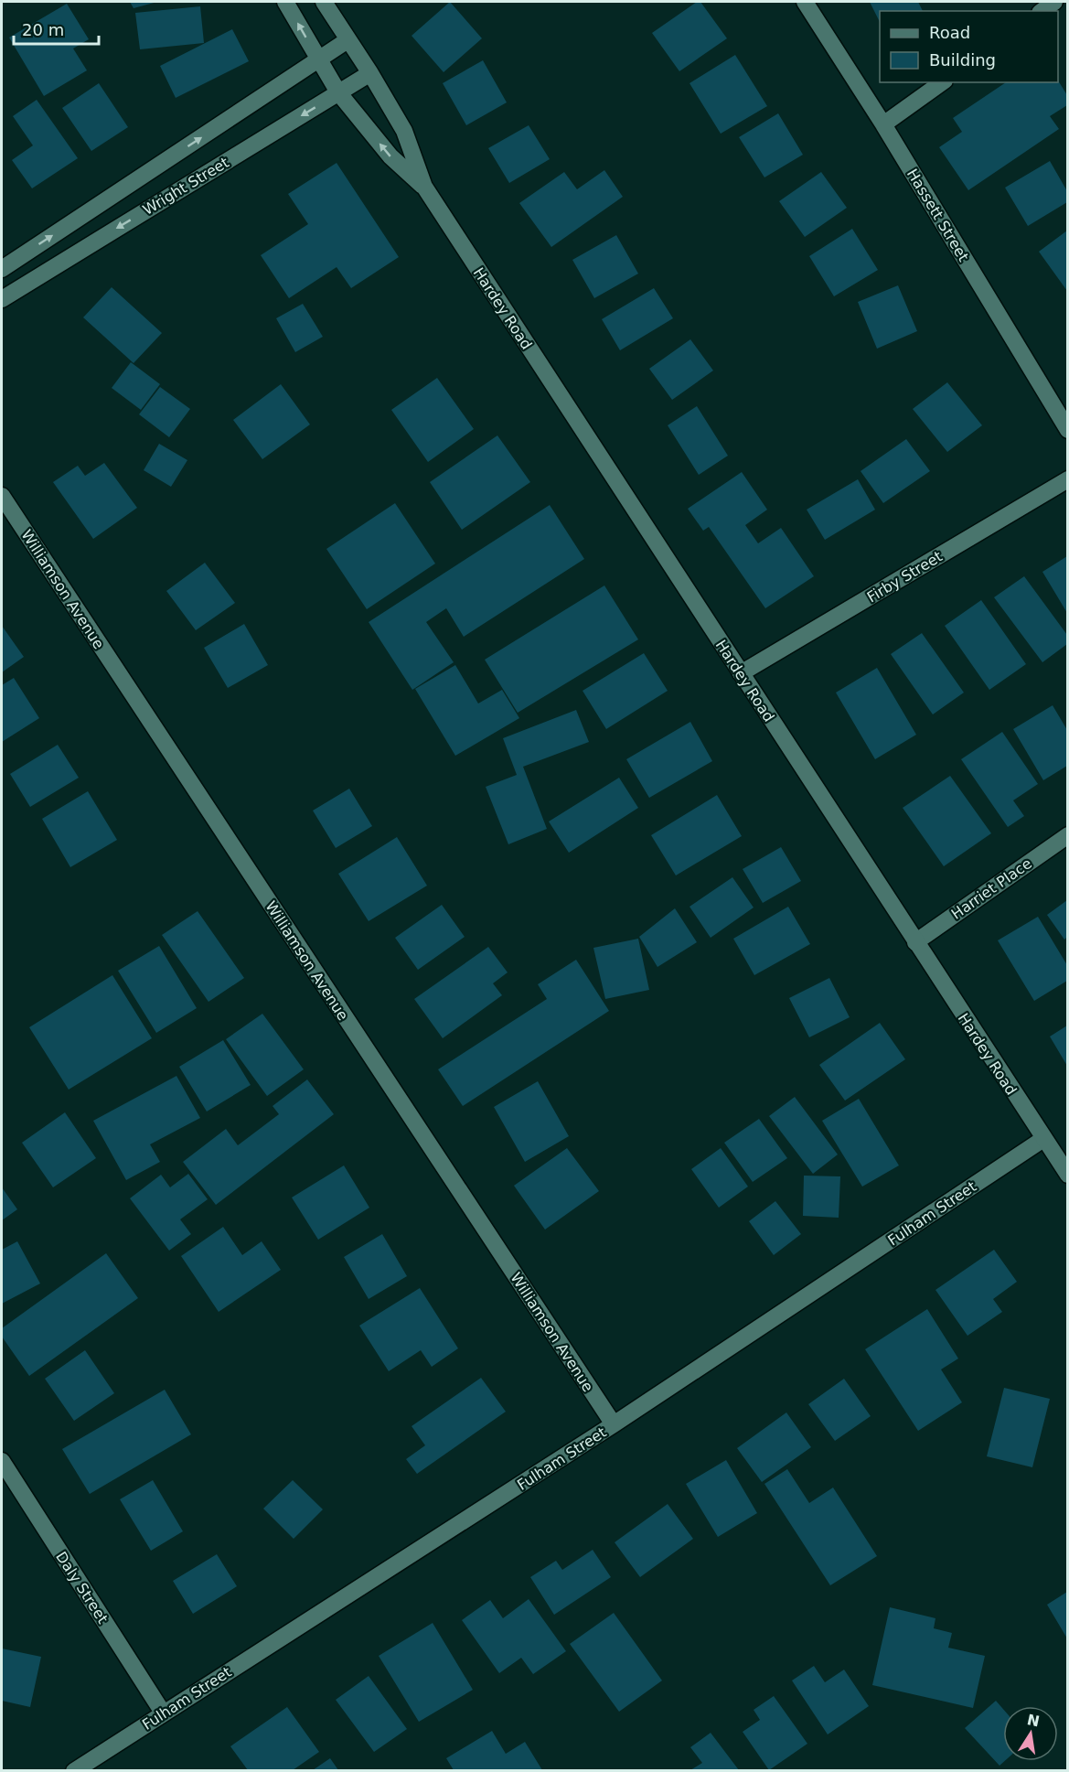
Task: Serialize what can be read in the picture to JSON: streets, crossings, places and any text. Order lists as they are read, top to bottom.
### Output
{
  "streets": {
    "street": [
      "Wright Street",
      "Hassett Street",
      "Hardey Road",
      "Firby Street",
      "Williamson Avenue",
      "Harriet Place",
      "Fulham Street",
      "Daly Street"
    ]
  },
  "crossings": [
    ["Wright Street", "Hardey Road"],
    ["Hardey Road", "Firby Street"],
    ["Hardey Road", "Harriet Place"],
    ["Hardey Road", "Fulham Street"],
    ["Williamson Avenue", "Fulham Street"],
    ["Fulham Street", "Daly Street"]
  ],
  "legend": ["Road", "Building"],
  "scale_bar": "20 m",
  "north": "top"
}
